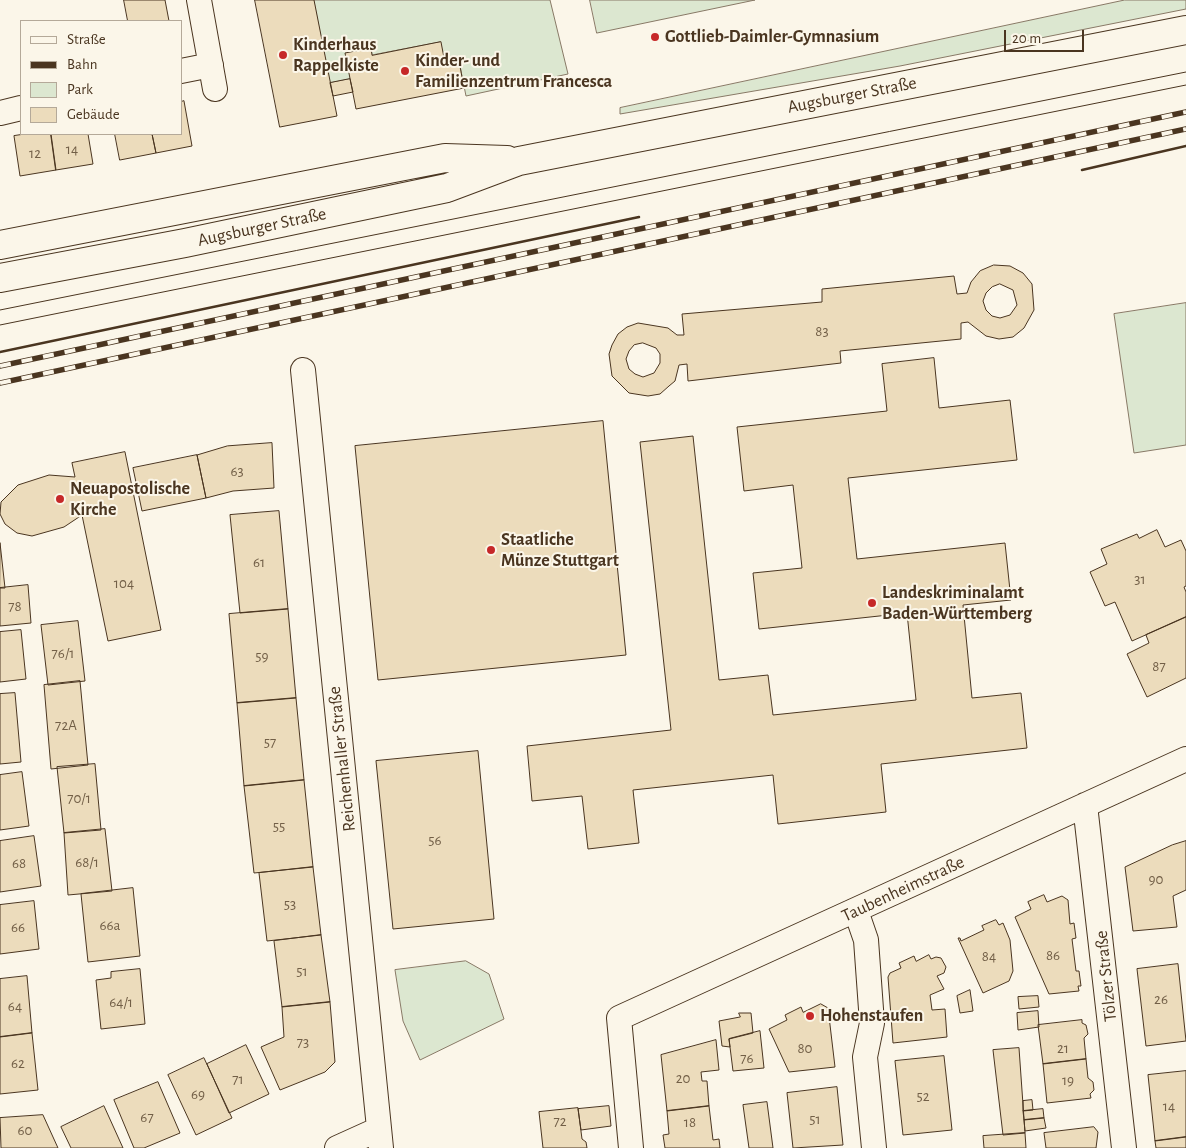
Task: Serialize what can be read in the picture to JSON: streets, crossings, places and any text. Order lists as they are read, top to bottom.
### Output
{
  "streets": {
    "main road": ["Augsburger Straße"],
    "street": ["Reichenhaller Straße", "Taubenheimstraße", "Tölzer Straße"]
  },
  "crossings": [
    ["Taubenheimstraße", "Tölzer Straße"]
  ],
  "places": [
    "Gottlieb-Daimler-Gymnasium",
    "Kinderhaus Rappelkiste",
    "Kinder- und Familienzentrum Francesca",
    "Neuapostolische Kirche",
    "Staatliche Münze Stuttgart",
    "Landeskriminalamt Baden-Württemberg",
    "Hohenstaufen"
  ],
  "house_numbers": [
    "14",
    "12",
    "83",
    "63",
    "61",
    "31",
    "104",
    "78",
    "76/1",
    "59",
    "87",
    "72A",
    "57",
    "70/1",
    "55",
    "56",
    "68/1",
    "68",
    "90",
    "53",
    "66a",
    "66",
    "86",
    "84",
    "51",
    "26",
    "64/1",
    "64",
    "73",
    "80",
    "21",
    "76",
    "62",
    "20",
    "71",
    "19",
    "69",
    "52",
    "14",
    "67",
    "51",
    "72",
    "18",
    "60"
  ],
  "legend": [
    "Straße",
    "Bahn",
    "Park",
    "Gebäude"
  ],
  "scale_bar": "20 m"
}
